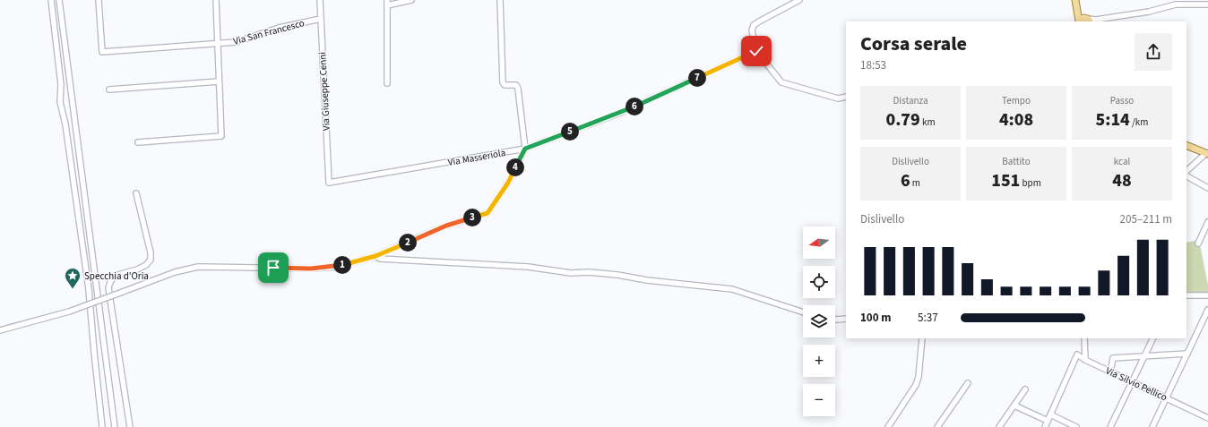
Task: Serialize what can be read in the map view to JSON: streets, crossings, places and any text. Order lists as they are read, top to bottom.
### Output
{
  "streets": {
    "street": [
      "Via San Francesco",
      "Via Giuseppe Cenni",
      "Via Masseriola",
      "Via Silvio Pellico"
    ]
  },
  "crossings": [
    ["Via San Francesco", "Via Giuseppe Cenni"],
    ["Via Giuseppe Cenni", "Via Masseriola"]
  ],
  "places": {
    "place": ["Specchia d'Oria"]
  },
  "north": "left",
  "page": {
    "heading": ["Corsa serale", "18:53"],
    "pins": [
      "7",
      "6",
      "5",
      "4",
      "3",
      "2",
      "1"
    ],
    "stats": [
      ["Distanza", "0.79 km"],
      ["Tempo", "4:08"],
      ["Passo", "5:14 /km"],
      ["Dislivello", "6 m"],
      ["Battito", "151 bpm"],
      ["kcal", "48"]
    ],
    "chart": ["Dislivello", "205–211 m"],
    "map_buttons": ["+", "−"],
    "list": [
      {
        "name": "100 m",
        "note": "5:37"
      }
    ]
  }
}
